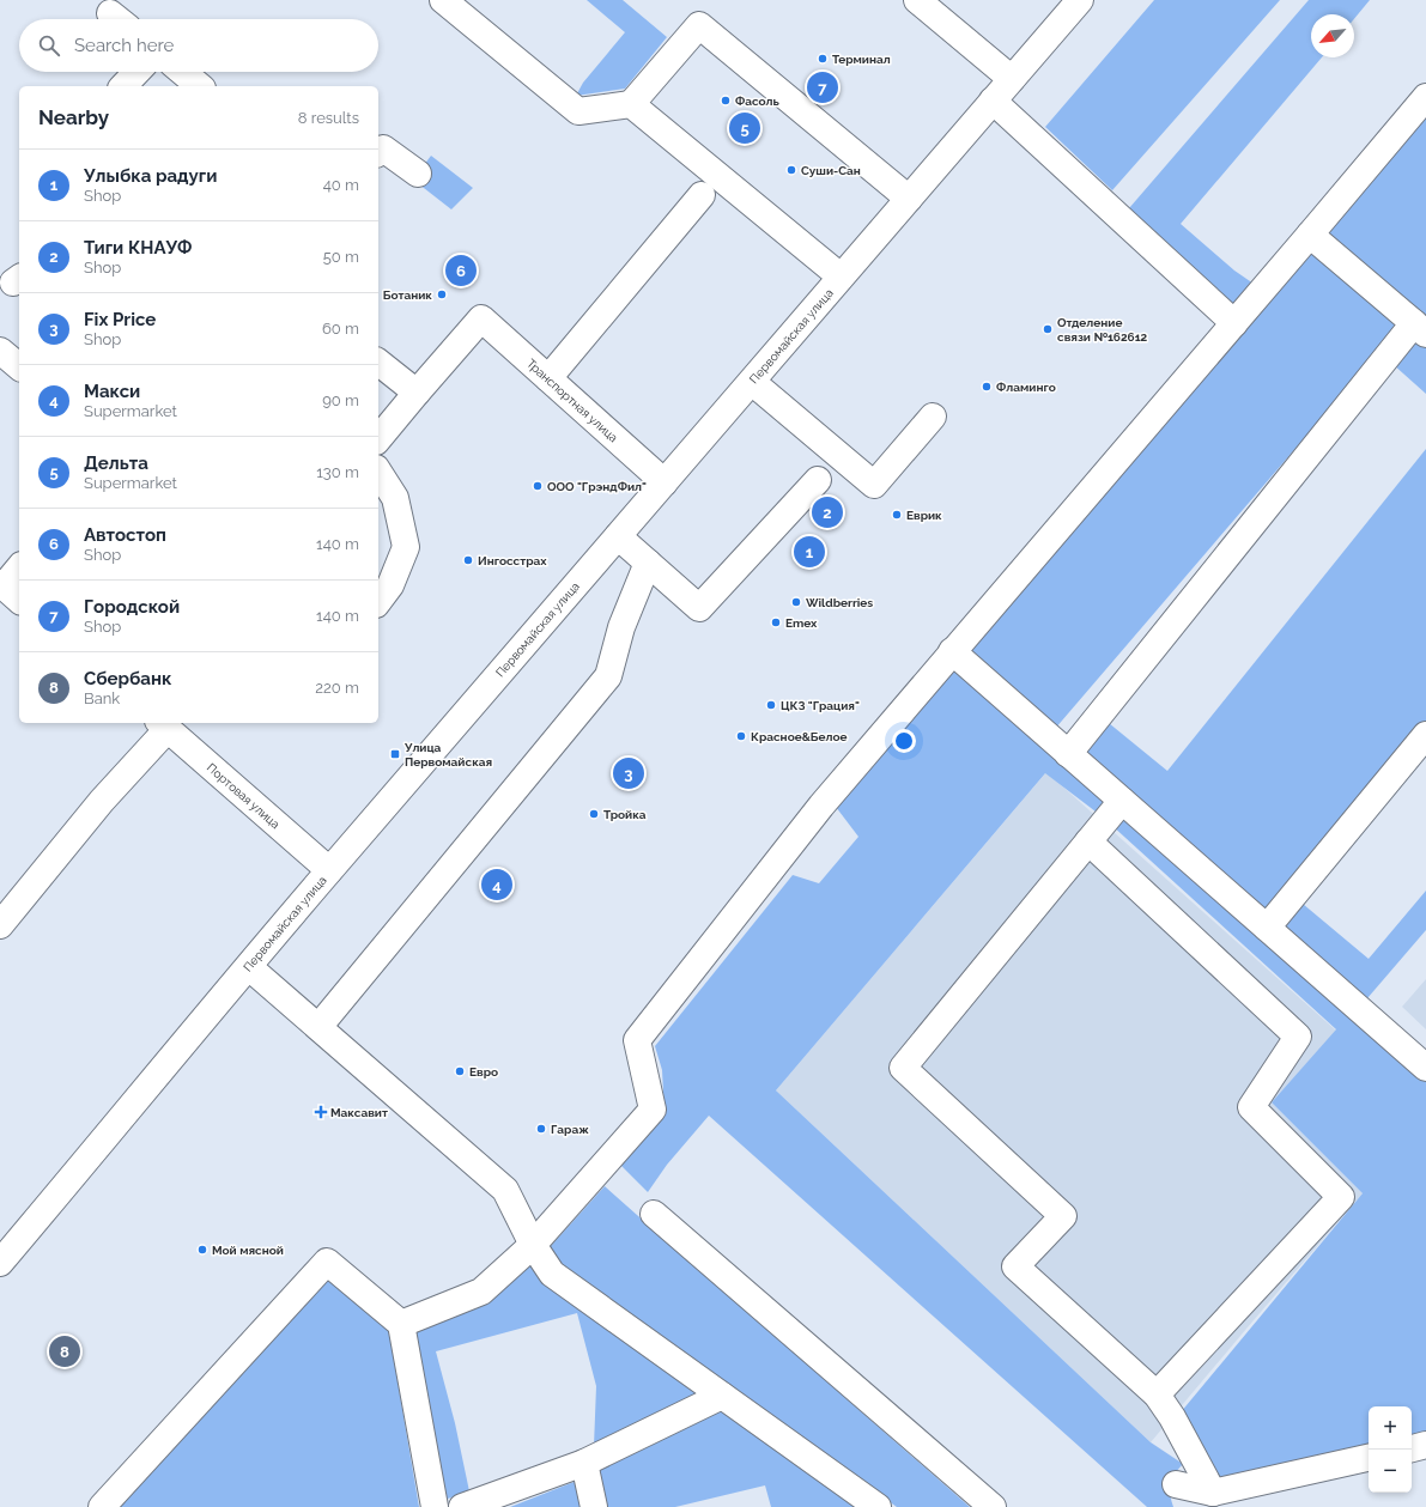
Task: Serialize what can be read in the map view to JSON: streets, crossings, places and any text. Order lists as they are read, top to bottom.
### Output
{
  "streets": {
    "street": ["Первомайская улица", "Транспортная улица", "Портовая улица"]
  },
  "crossings": [
    ["Первомайская улица", "Транспортная улица"],
    ["Первомайская улица", "Портовая улица"]
  ],
  "places": {
    "other": [
      "Терминал",
      "Фасоль",
      "Суши-Сан",
      "Ботаник",
      "Отделение связи №162612",
      "Фламинго",
      "ООО \"ГрэндФил\"",
      "Еврик",
      "Ингосстрах",
      "Wildberries",
      "Emex",
      "ЦКЗ \"Грация\"",
      "Красное&Белое",
      "Тройка",
      "Евро",
      "Гараж",
      "Мой мясной"
    ],
    "transit": ["Улица Первомайская"],
    "health": ["Максавит"]
  },
  "north": "bottom left",
  "page": {
    "search": "Search here",
    "pins": [
      "7",
      "5",
      "6",
      "2",
      "1",
      "3",
      "4",
      "8"
    ],
    "heading": ["Nearby", "8 results"],
    "list": [
      {
        "mark": "1",
        "name": "Улыбка радуги",
        "note": "Shop",
        "value": "40 m"
      },
      {
        "mark": "2",
        "name": "Тиги КНАУФ",
        "note": "Shop",
        "value": "50 m"
      },
      {
        "mark": "3",
        "name": "Fix Price",
        "note": "Shop",
        "value": "60 m"
      },
      {
        "mark": "4",
        "name": "Макси",
        "note": "Supermarket",
        "value": "90 m"
      },
      {
        "mark": "5",
        "name": "Дельта",
        "note": "Supermarket",
        "value": "130 m"
      },
      {
        "mark": "6",
        "name": "Автостоп",
        "note": "Shop",
        "value": "140 m"
      },
      {
        "mark": "7",
        "name": "Городской",
        "note": "Shop",
        "value": "140 m"
      },
      {
        "mark": "8",
        "name": "Сбербанк",
        "note": "Bank",
        "value": "220 m"
      }
    ],
    "map_buttons": ["+", "−"]
  }
}
